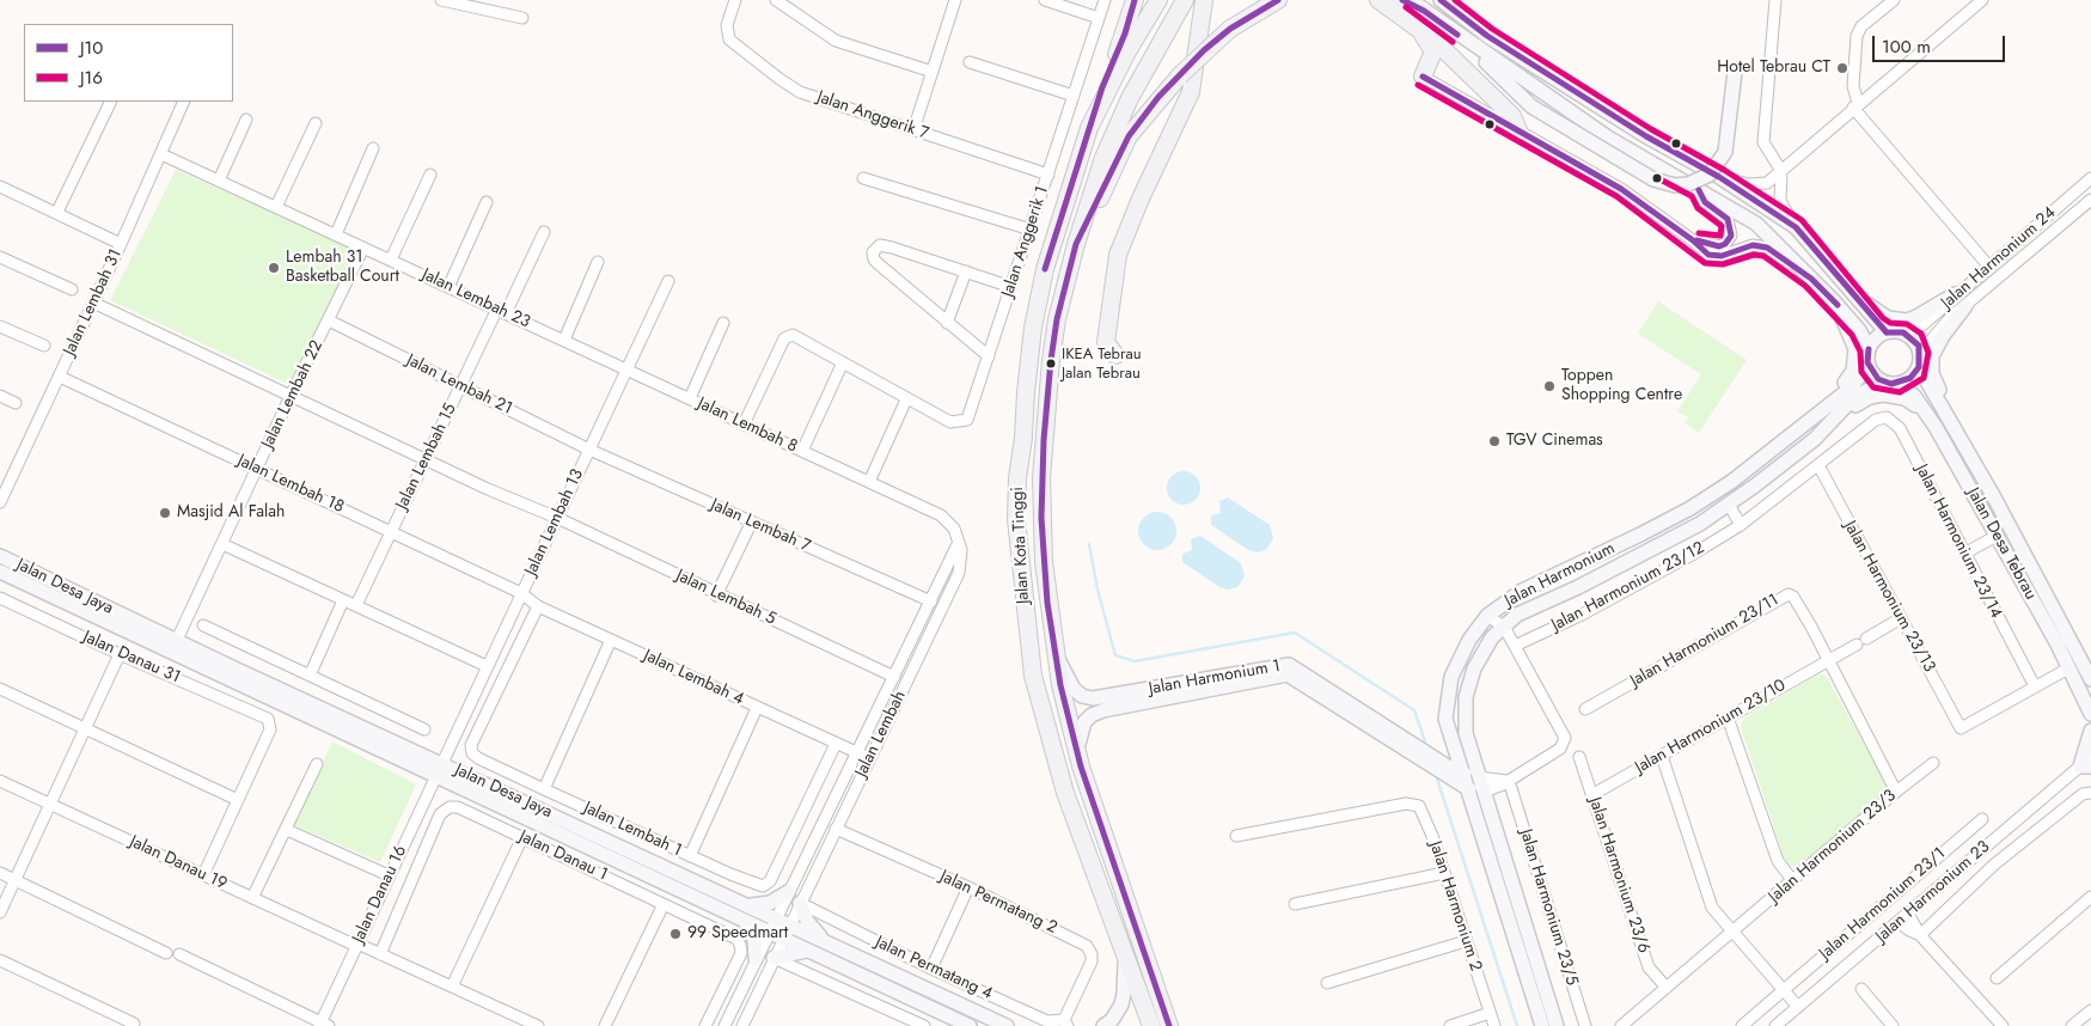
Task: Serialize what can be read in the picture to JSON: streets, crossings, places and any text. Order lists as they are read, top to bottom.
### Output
{
  "streets": {
    "highway": ["Jalan Kota Tinggi"],
    "main road": [
      "Jalan Desa Tebrau",
      "Jalan Harmonium",
      "Jalan Desa Jaya",
      "Jalan Harmonium 1"
    ],
    "street": [
      "Jalan Anggerik 7",
      "Jalan Anggerik 1",
      "Jalan Harmonium 24",
      "Jalan Lembah 23",
      "Jalan Lembah 31",
      "Jalan Lembah 21",
      "Jalan Lembah 22",
      "Jalan Lembah 8",
      "Jalan Lembah 15",
      "Jalan Lembah 18",
      "Jalan Lembah 13",
      "Jalan Lembah 7",
      "Jalan Harmonium 23/14",
      "Jalan Harmonium 23/12",
      "Jalan Harmonium 23/13",
      "Jalan Lembah 5",
      "Jalan Harmonium 23/11",
      "Jalan Danau 31",
      "Jalan Lembah 4",
      "Jalan Harmonium 23/10",
      "Jalan Lembah",
      "Jalan Lembah 1",
      "Jalan Harmonium 23/3",
      "Jalan Danau 1",
      "Jalan Danau 19",
      "Jalan Harmonium 23/6",
      "Jalan Harmonium 23",
      "Jalan Danau 16",
      "Jalan Permatang 2",
      "Jalan Harmonium 23/1",
      "Jalan Harmonium 2",
      "Jalan Harmonium 23/5",
      "Jalan Permatang 4"
    ]
  },
  "crossings": [
    ["Jalan Anggerik 7", "Jalan Anggerik 1"],
    ["Jalan Harmonium 24", "Jalan Desa Tebrau"],
    ["Jalan Harmonium 24", "Jalan Harmonium"],
    ["Jalan Lembah 23", "Jalan Lembah 31"],
    ["Jalan Lembah 23", "Jalan Lembah 22"],
    ["Jalan Lembah 23", "Jalan Lembah 8"],
    ["Jalan Lembah 23", "Jalan Lembah 15"],
    ["Jalan Lembah 23", "Jalan Lembah 13"],
    ["Jalan Lembah 31", "Jalan Lembah 18"],
    ["Jalan Lembah 21", "Jalan Lembah 22"],
    ["Jalan Lembah 21", "Jalan Lembah 15"],
    ["Jalan Lembah 21", "Jalan Lembah 13"],
    ["Jalan Lembah 21", "Jalan Lembah 7"],
    ["Jalan Lembah 22", "Jalan Lembah 18"],
    ["Jalan Lembah 22", "Jalan Desa Jaya"],
    ["Jalan Lembah 8", "Jalan Lembah 13"],
    ["Jalan Lembah 15", "Jalan Lembah 18"],
    ["Jalan Lembah 18", "Jalan Lembah 13"],
    ["Jalan Lembah 18", "Jalan Lembah 4"],
    ["Jalan Lembah 13", "Jalan Lembah 7"],
    ["Jalan Lembah 13", "Jalan Desa Jaya"],
    ["Jalan Lembah 13", "Jalan Lembah 5"],
    ["Jalan Lembah 13", "Jalan Lembah 4"],
    ["Jalan Lembah 13", "Jalan Danau 16"],
    ["Jalan Lembah 7", "Jalan Lembah"],
    ["Jalan Harmonium 23/14", "Jalan Harmonium 23/12"],
    ["Jalan Harmonium 23/14", "Jalan Harmonium 23/13"],
    ["Jalan Desa Tebrau", "Jalan Harmonium"],
    ["Jalan Kota Tinggi", "Jalan Harmonium 1"],
    ["Jalan Harmonium", "Jalan Harmonium 1"],
    ["Jalan Desa Jaya", "Jalan Lembah"],
    ["Jalan Desa Jaya", "Jalan Danau 16"],
    ["Jalan Harmonium 23/12", "Jalan Harmonium 23/13"],
    ["Jalan Harmonium 23/13", "Jalan Harmonium 23/10"],
    ["Jalan Lembah 5", "Jalan Lembah"],
    ["Jalan Harmonium 23/11", "Jalan Harmonium 23/10"],
    ["Jalan Lembah 4", "Jalan Lembah"],
    ["Jalan Lembah 4", "Jalan Lembah 1"],
    ["Jalan Harmonium 23/10", "Jalan Harmonium 23/6"],
    ["Jalan Lembah", "Jalan Permatang 2"],
    ["Jalan Lembah", "Jalan Permatang 4"],
    ["Jalan Harmonium 23/3", "Jalan Harmonium 23/6"],
    ["Jalan Danau 1", "Jalan Danau 19"],
    ["Jalan Danau 19", "Jalan Danau 16"],
    ["Jalan Permatang 2", "Jalan Permatang 4"]
  ],
  "places": [
    "Hotel Tebrau CT",
    "Lembah 31 Basketball Court",
    "IKEA Tebrau Jalan Tebrau",
    "Toppen Shopping Centre",
    "TGV Cinemas",
    "Masjid Al Falah",
    "99 Speedmart"
  ],
  "lines": ["transit line J10", "transit line J16"],
  "legend": ["J10", "J16"],
  "scale_bar": "100 m"
}
